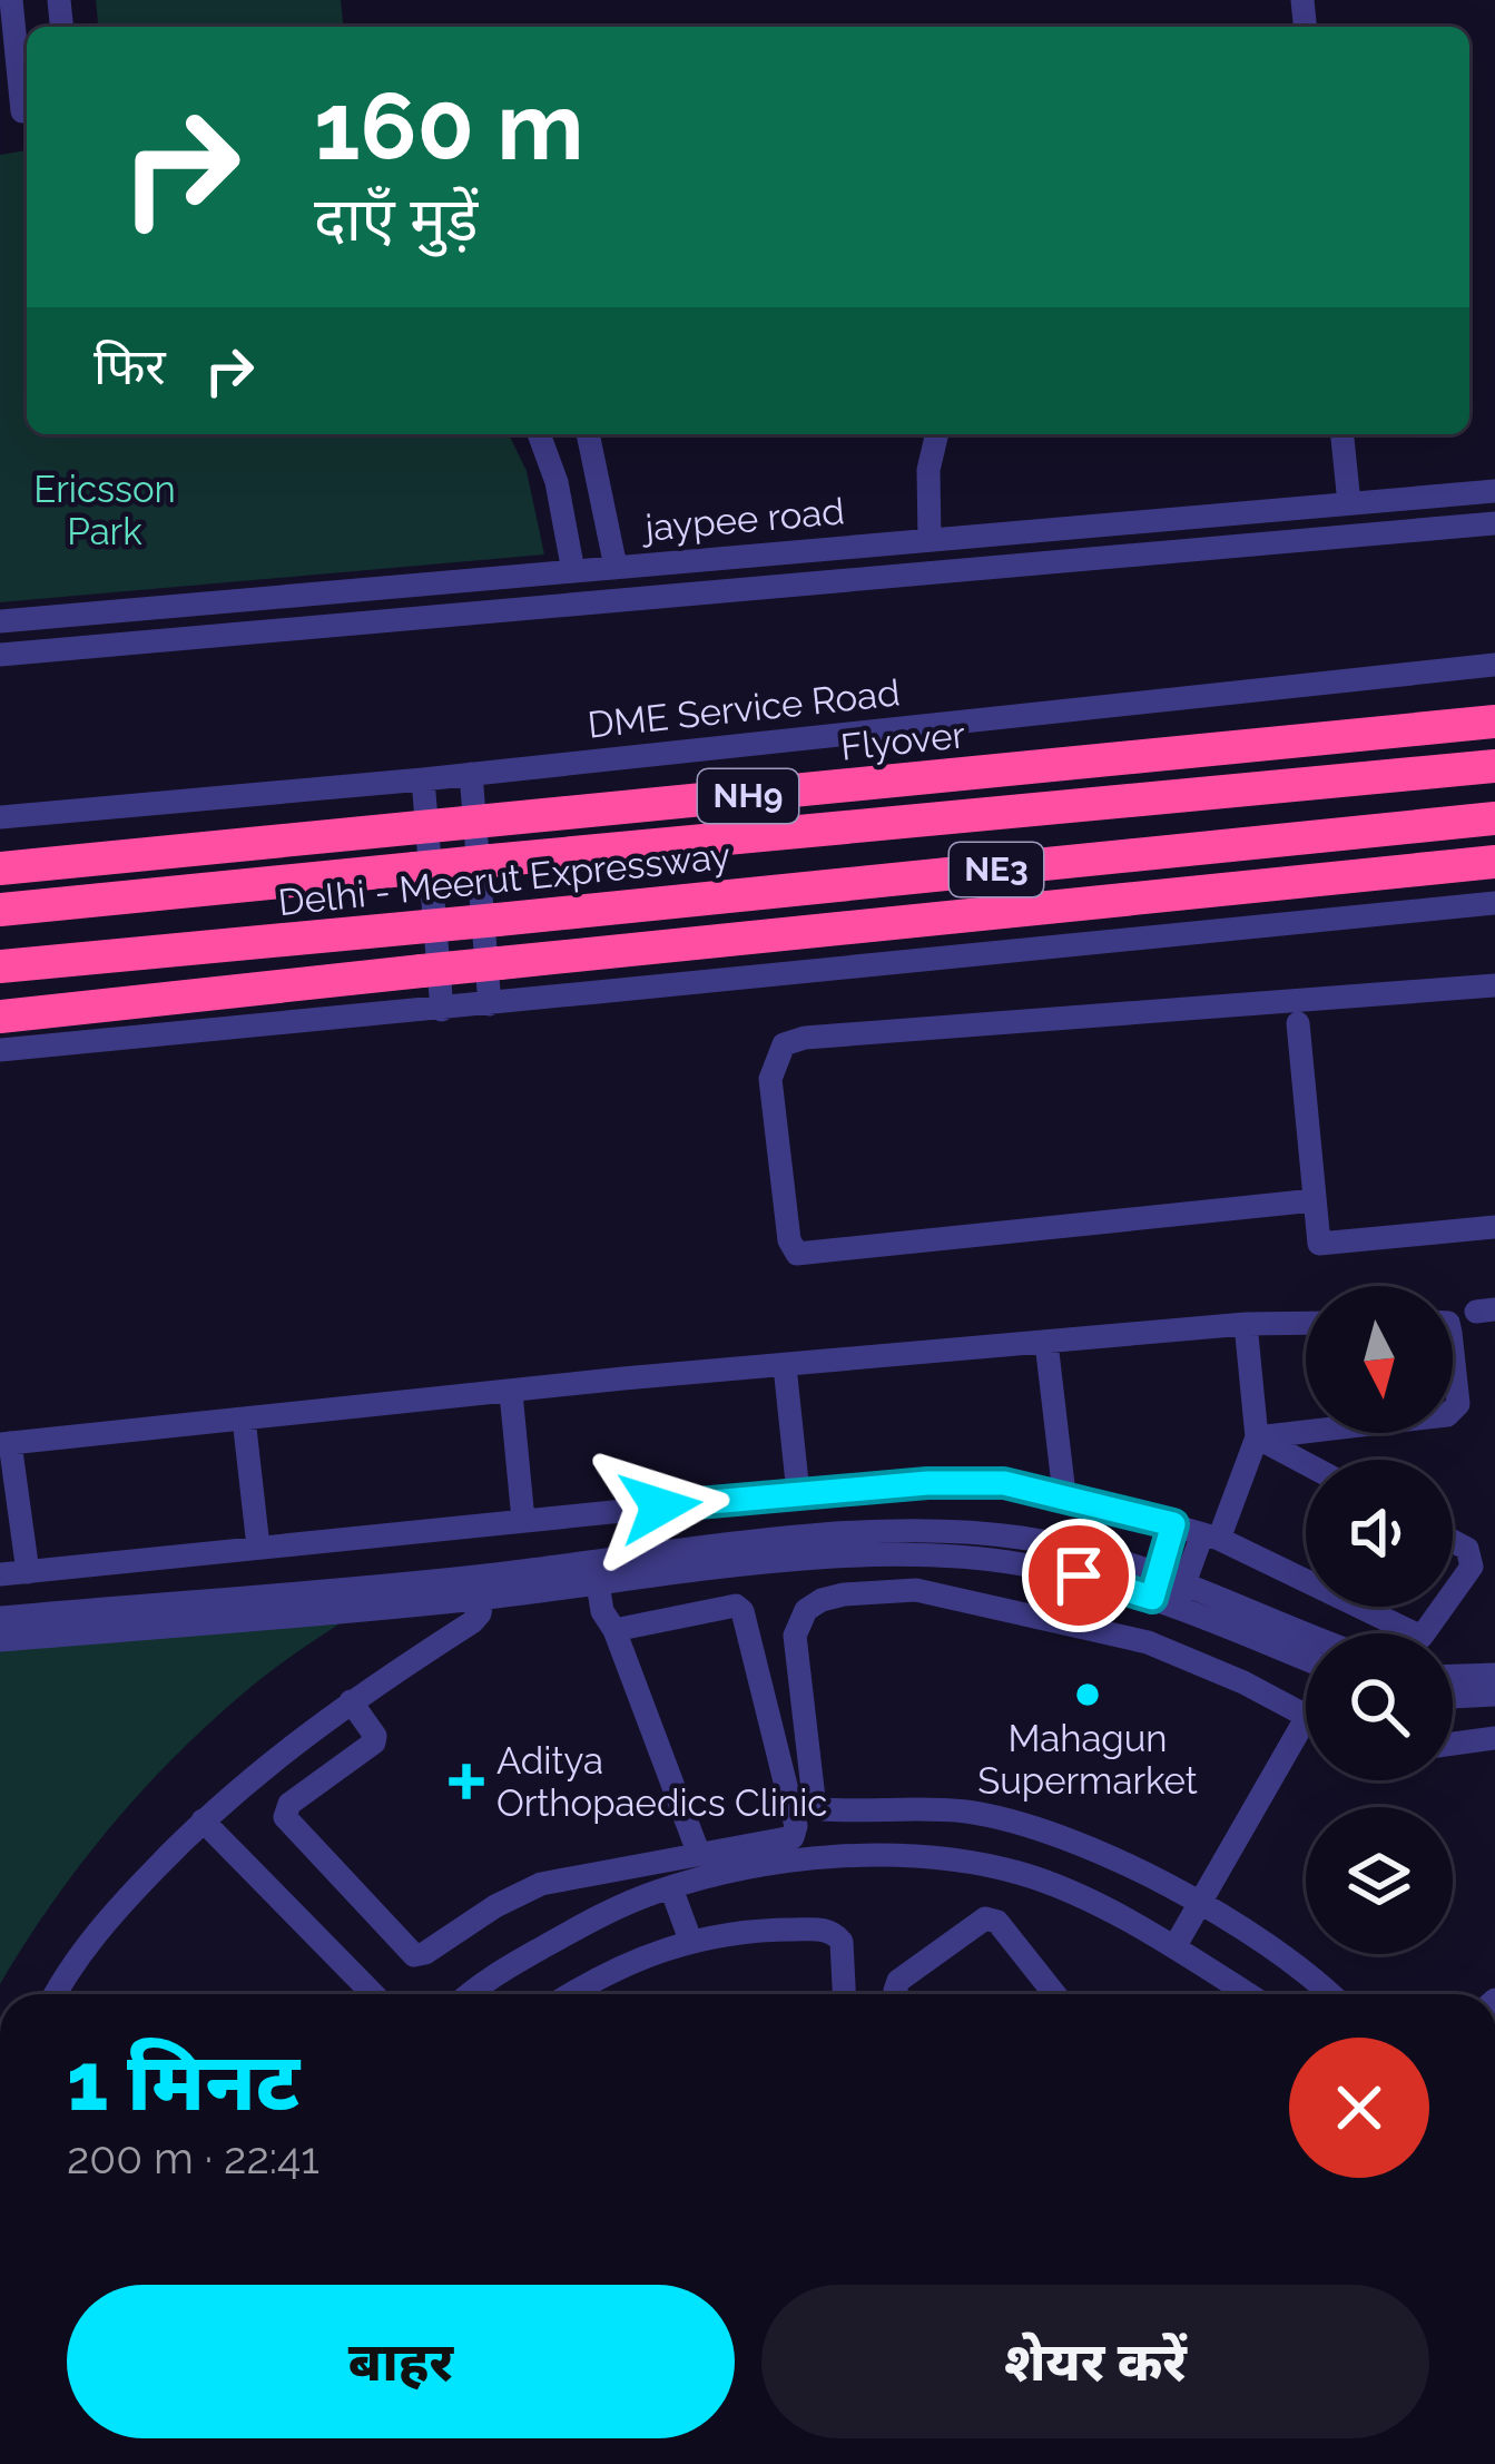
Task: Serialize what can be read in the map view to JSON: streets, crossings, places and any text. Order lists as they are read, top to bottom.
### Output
{
  "streets": {
    "highway": [
      "Flyover",
      "NH9",
      "NE3",
      "Delhi - Meerut Expressway"
    ],
    "street": ["jaypee road", "DME Service Road"]
  },
  "parks": ["Ericsson Park"],
  "places": {
    "other": ["Mahagun Supermarket"],
    "health": ["Aditya Orthopaedics Clinic"]
  },
  "north": "bottom",
  "page": {
    "turn": ["160 m", "दाएँ मुड़ें"],
    "then": "फिर",
    "heading": ["1 मिनट", "200 m · 22:41"],
    "buttons": ["बाहर", "शेयर करें"]
  }
}
